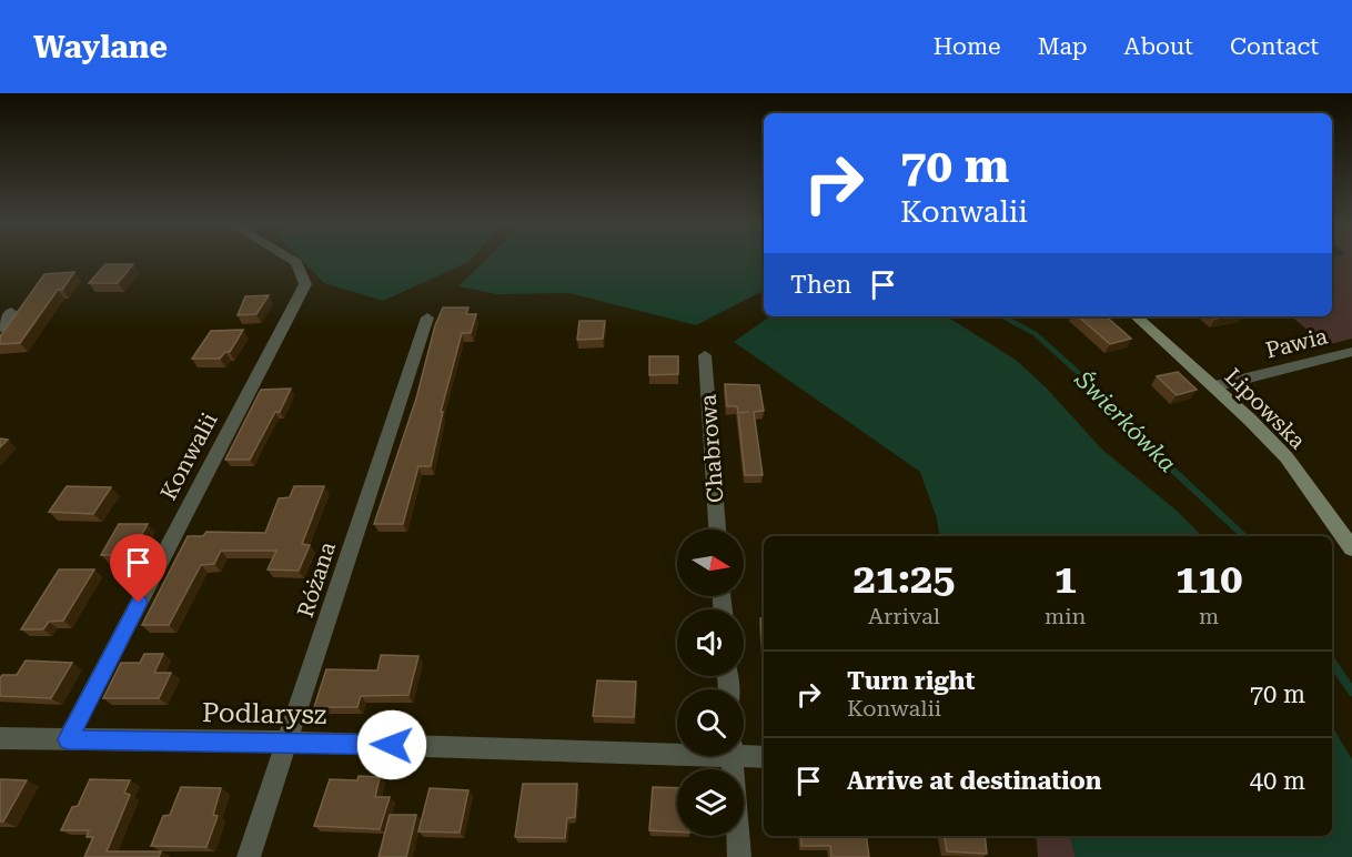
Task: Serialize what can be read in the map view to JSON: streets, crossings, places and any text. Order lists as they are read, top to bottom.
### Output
{
  "streets": {
    "street": [
      "Pawia",
      "Lipowska",
      "Chabrowa",
      "Konwalii",
      "Różana",
      "Podlarysz"
    ]
  },
  "crossings": [
    ["Pawia", "Lipowska"],
    ["Konwalii", "Podlarysz"],
    ["Różana", "Podlarysz"]
  ],
  "water": ["Świerkówka"],
  "north": "right",
  "page": {
    "header": "Waylane",
    "nav": [
      "Home",
      "Map",
      "About",
      "Contact"
    ],
    "turn": ["70 m", "Konwalii"],
    "then": "Then",
    "eta": [
      "21:25",
      "Arrival",
      "1",
      "min",
      "110",
      "m"
    ],
    "list": [
      {
        "name": "Turn right",
        "note": "Konwalii",
        "value": "70 m"
      },
      {
        "name": "Arrive at destination",
        "value": "40 m"
      }
    ]
  }
}
